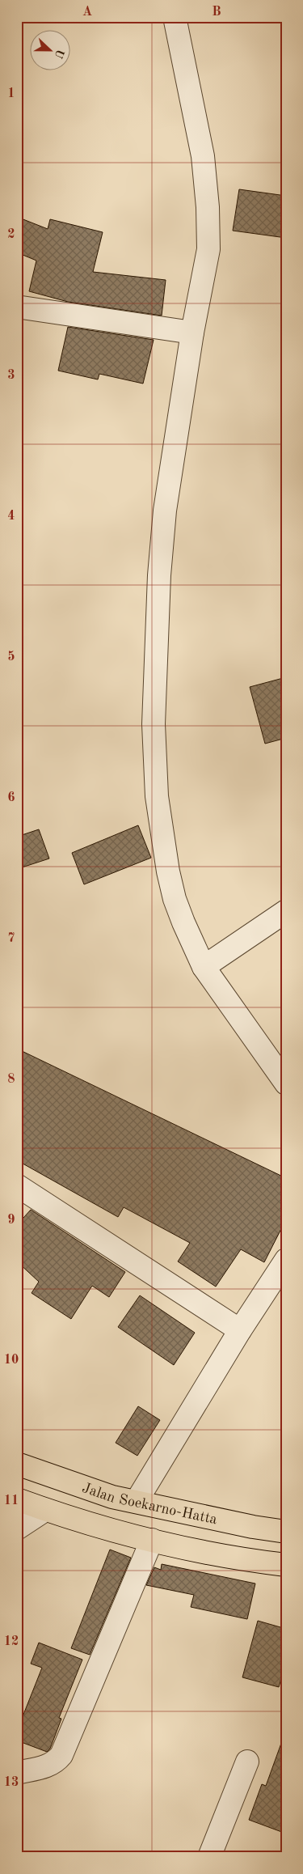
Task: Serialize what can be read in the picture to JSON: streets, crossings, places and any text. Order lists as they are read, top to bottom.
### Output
{
  "streets": {
    "main road": ["Jalan Soekarno-Hatta"]
  },
  "north": "right",
  "grid": {
    "columns": ["A", "B"],
    "rows": [
      "1",
      "2",
      "3",
      "4",
      "5",
      "6",
      "7",
      "8",
      "9",
      "10",
      "11",
      "12",
      "13"
    ]
  }
}
